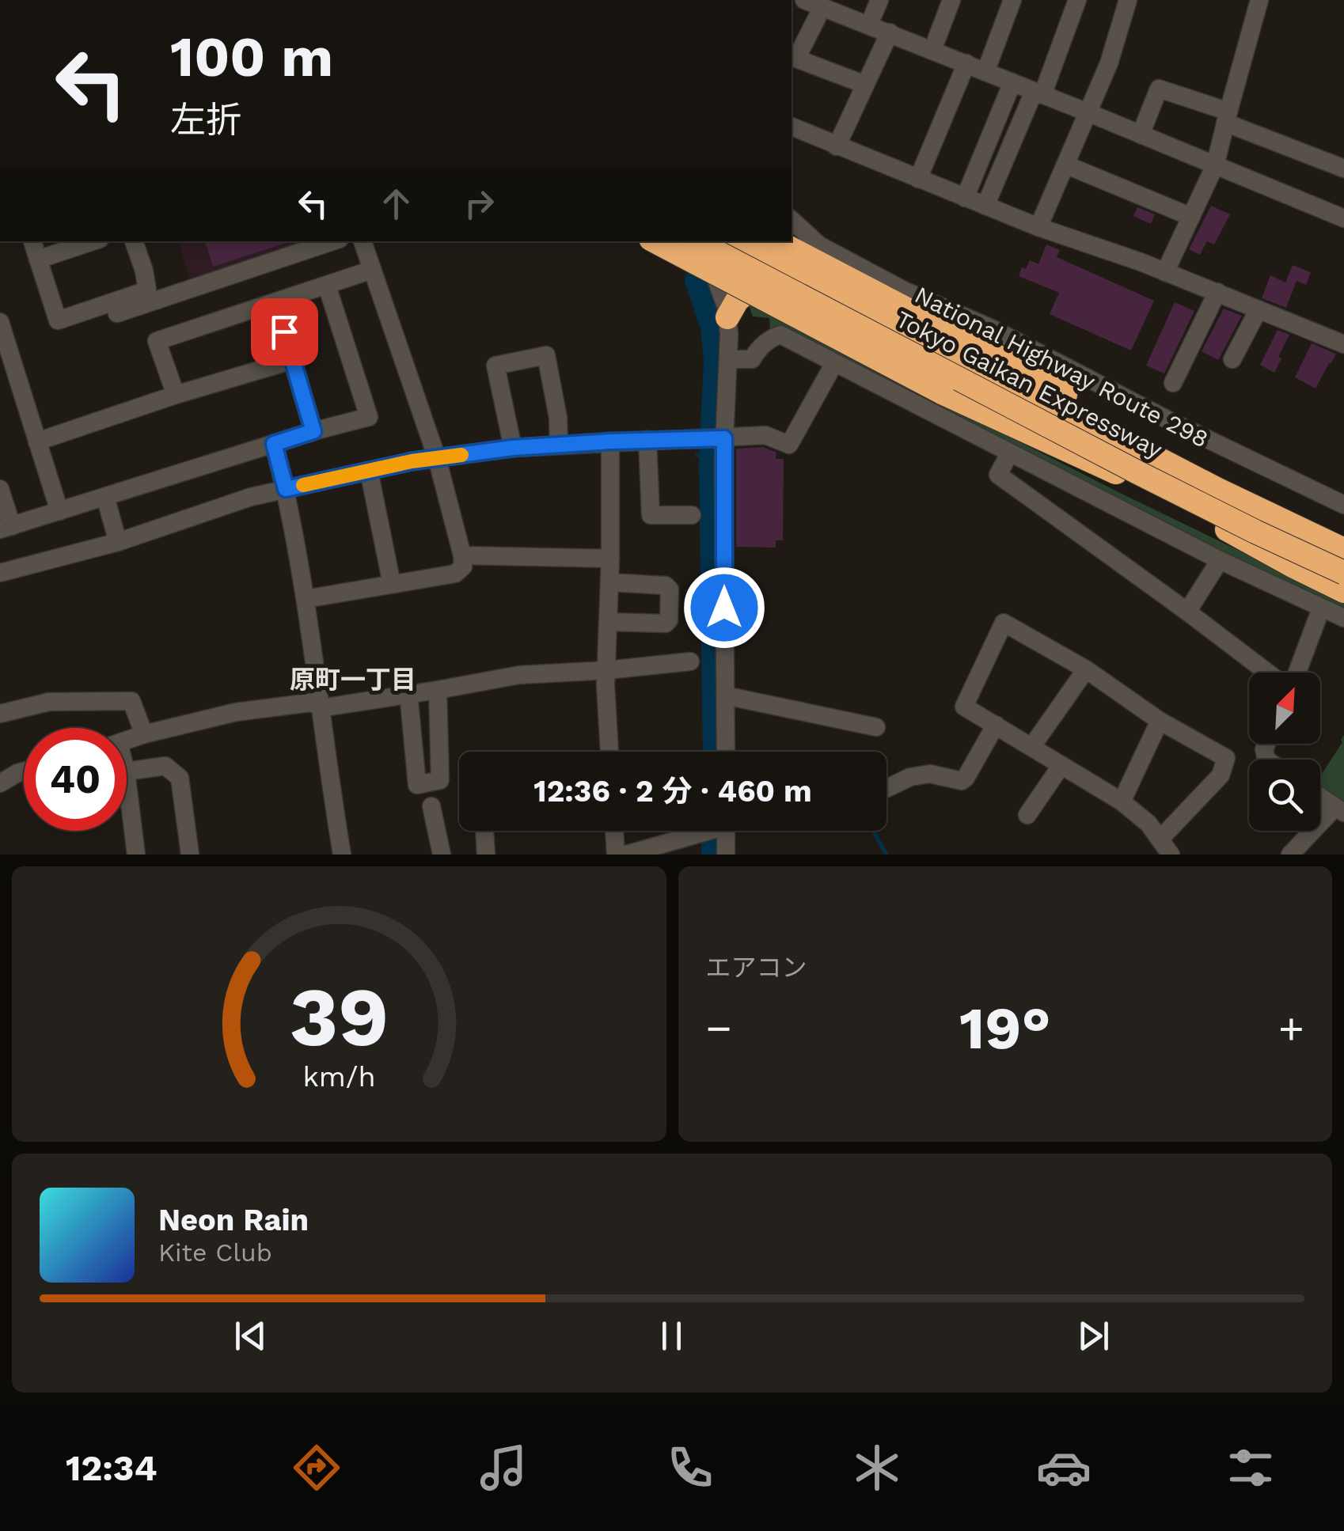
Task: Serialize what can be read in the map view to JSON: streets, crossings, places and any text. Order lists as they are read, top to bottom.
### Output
{
  "streets": {
    "highway": ["National Highway Route 298", "Tokyo Gaikan Expressway"]
  },
  "districts": ["原町一丁目"],
  "north": "top right",
  "page": {
    "turn": ["100 m", "左折"],
    "limit": "40",
    "trip": "12:36 · 2 分 · 460 m",
    "tile": "エアコン",
    "heat": ["−", "19°", "+"],
    "song": ["Neon Rain", "Kite Club"],
    "tabs": "12:34",
    "gauge": ["39", "km/h"]
  }
}
